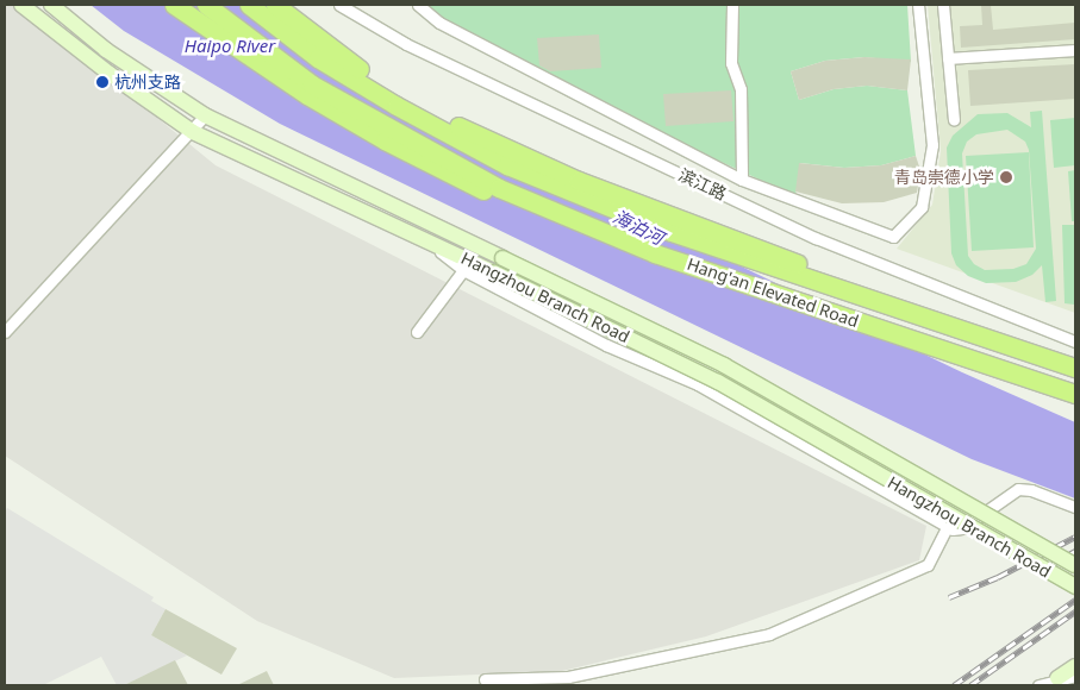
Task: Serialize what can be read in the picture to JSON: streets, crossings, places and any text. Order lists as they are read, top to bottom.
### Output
{
  "streets": {
    "highway": ["Hang'an Elevated Road"],
    "main road": ["Hangzhou Branch Road"],
    "street": ["滨江路"]
  },
  "water": ["Haipo River", "海泊河"],
  "places": ["杭州支路", "青岛崇德小学"]
}
